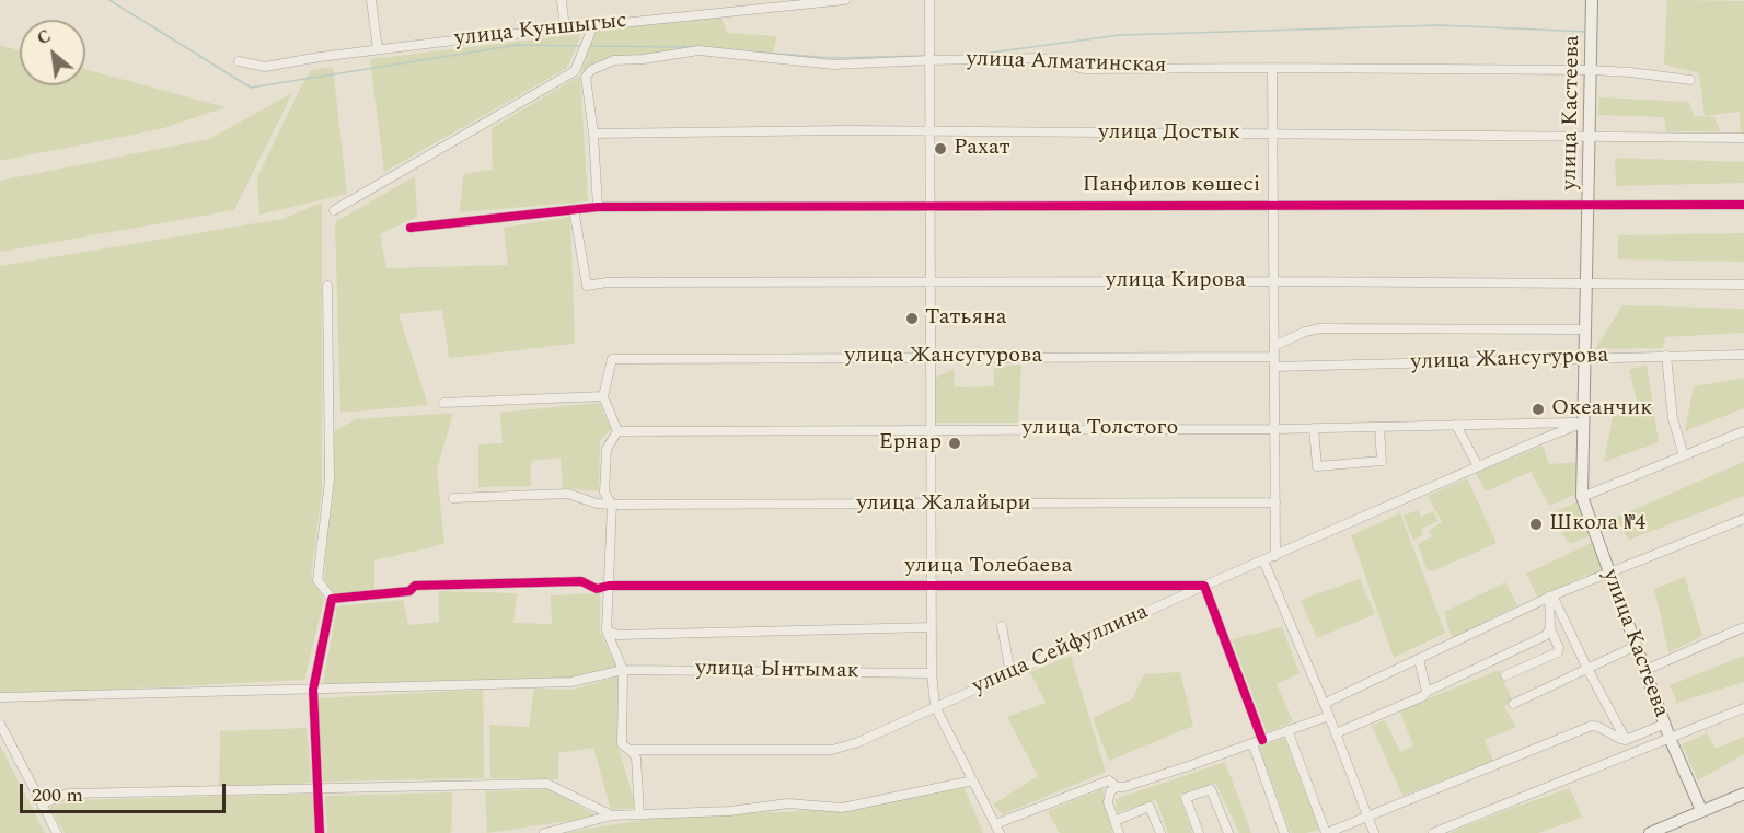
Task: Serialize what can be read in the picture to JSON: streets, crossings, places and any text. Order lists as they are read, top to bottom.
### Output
{
  "streets": {
    "street": [
      "улица Куншыгыс",
      "улица Алматинская",
      "улица Кастеева",
      "улица Достык",
      "Панфилов көшесі",
      "улица Кирова",
      "улица Жансугурова",
      "улица Толстого",
      "улица Жалайыри",
      "улица Толебаева",
      "улица Сейфуллина",
      "улица Ынтымак"
    ]
  },
  "crossings": [
    ["улица Алматинская", "улица Кастеева"],
    ["улица Алматинская", "улица Достык"],
    ["улица Алматинская", "улица Толебаева"],
    ["улица Кастеева", "улица Достык"],
    ["улица Кастеева", "Панфилов көшесі"],
    ["улица Кастеева", "улица Кирова"],
    ["улица Кастеева", "улица Жансугурова"],
    ["улица Кастеева", "улица Толстого"],
    ["улица Кастеева", "улица Сейфуллина"],
    ["улица Достык", "улица Толебаева"],
    ["Панфилов көшесі", "улица Кирова"],
    ["Панфилов көшесі", "улица Толебаева"],
    ["улица Кирова", "улица Толебаева"],
    ["улица Жансугурова", "улица Толебаева"],
    ["улица Толстого", "улица Толебаева"],
    ["улица Толстого", "улица Сейфуллина"],
    ["улица Жалайыри", "улица Толебаева"],
    ["улица Толебаева", "улица Сейфуллина"],
    ["улица Толебаева", "улица Ынтымак"]
  ],
  "places": [
    "Рахат",
    "Татьяна",
    "Океанчик",
    "Ернар",
    "Школа №4"
  ],
  "scale_bar": "200 m",
  "north": "top left"
}
